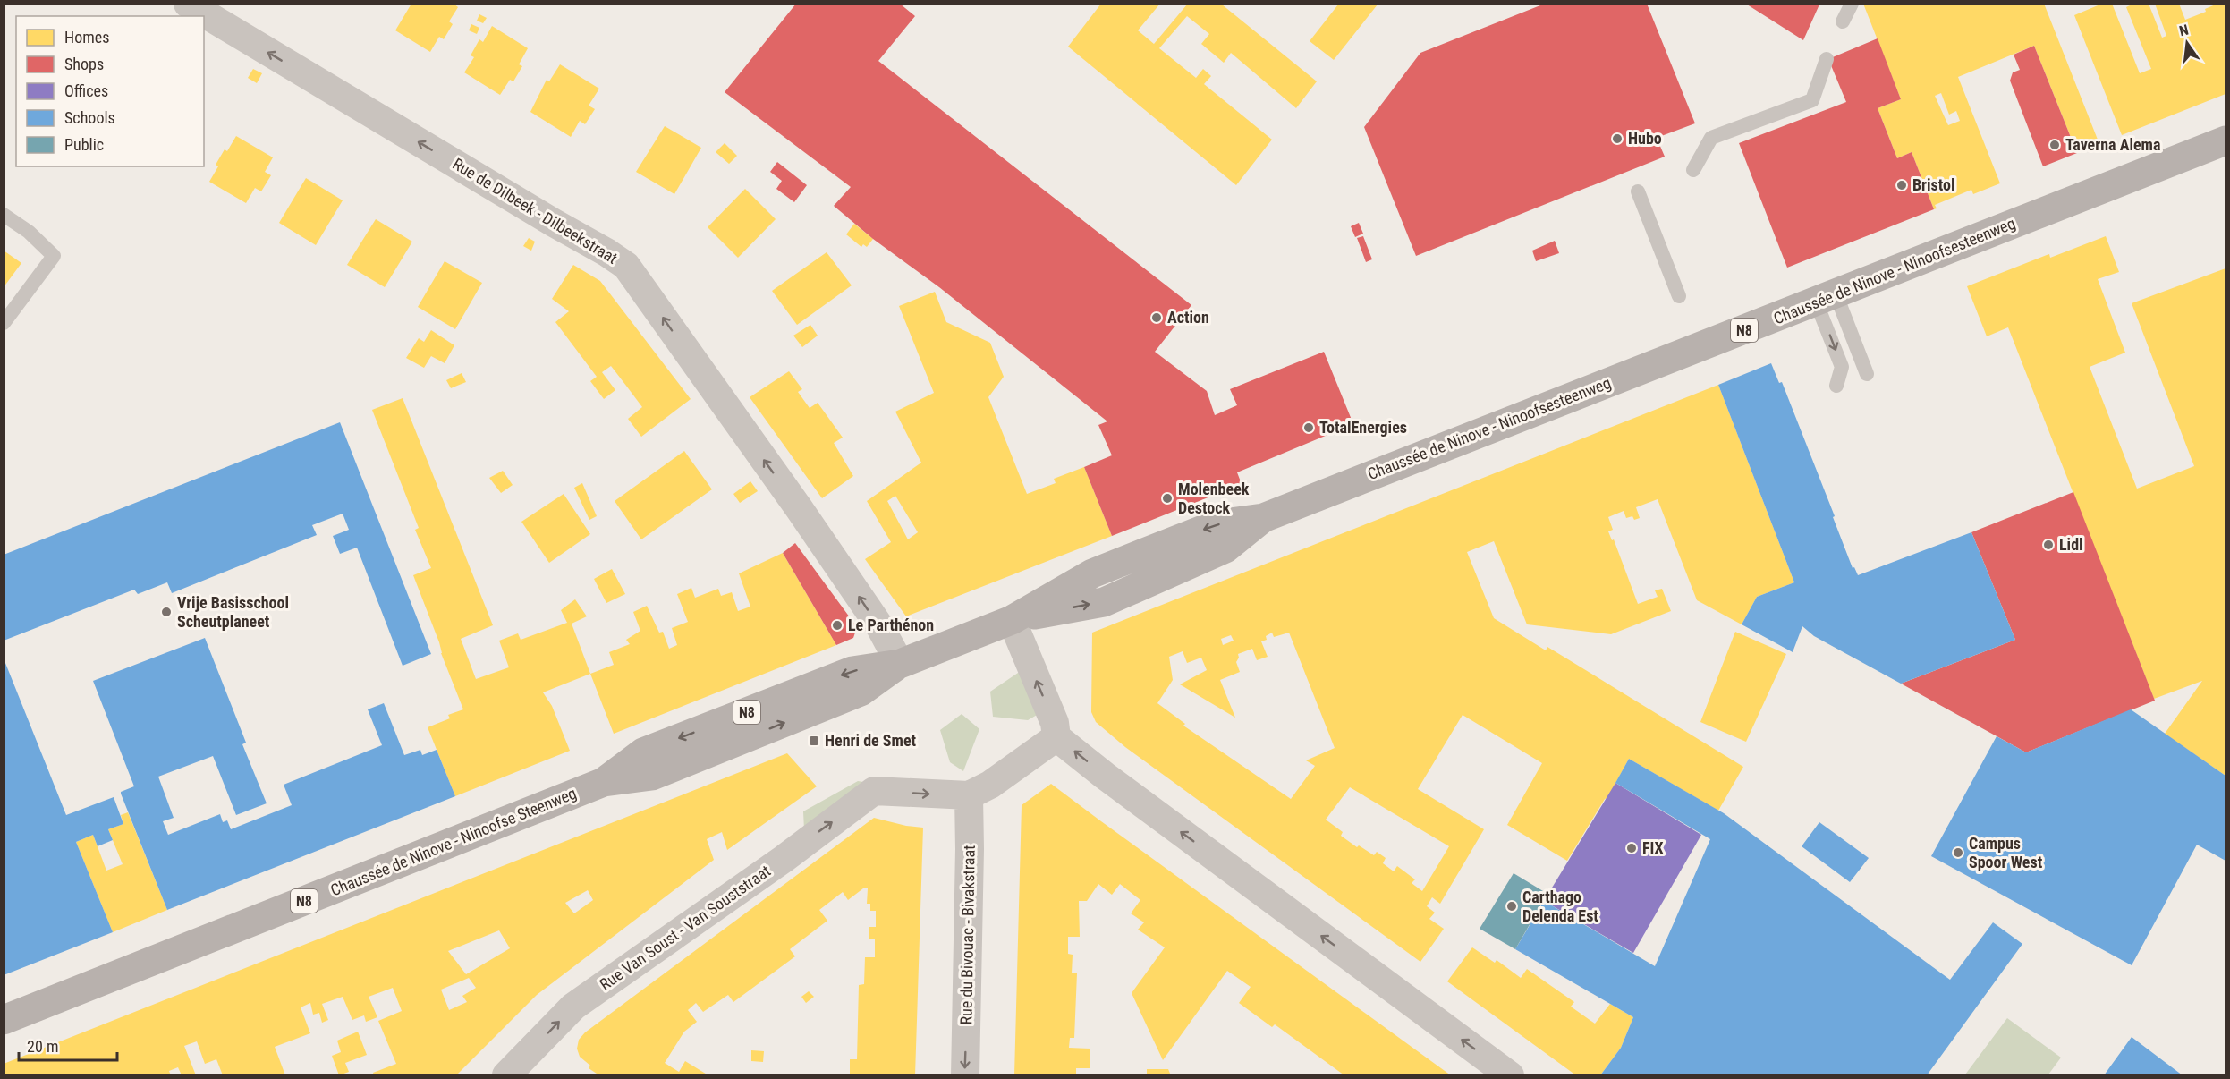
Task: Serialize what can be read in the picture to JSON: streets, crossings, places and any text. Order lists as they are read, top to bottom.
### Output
{
  "streets": {
    "main road": ["Chaussée de Ninove - Ninoofsesteenweg", "N8", "Chaussée de Ninove - Ninoofse Steenweg"],
    "street": ["Rue de Dilbeek - Dilbeekstraat", "Rue Van Soust - Van Souststraat", "Rue du Bivouac - Bivakstraat"]
  },
  "crossings": [
    ["Rue de Dilbeek - Dilbeekstraat", "Chaussée de Ninove - Ninoofse Steenweg"],
    ["Chaussée de Ninove - Ninoofsesteenweg", "Chaussée de Ninove - Ninoofse Steenweg"],
    ["Rue Van Soust - Van Souststraat", "Rue du Bivouac - Bivakstraat"]
  ],
  "one_way": ["Rue de Dilbeek - Dilbeekstraat", "Rue Van Soust - Van Souststraat", "Rue du Bivouac - Bivakstraat"],
  "places": {
    "other": [
      "Hubo",
      "Taverna Alema",
      "Bristol",
      "Action",
      "TotalEnergies",
      "Molenbeek Destock",
      "Lidl",
      "Vrije Basisschool Scheutplaneet",
      "Le Parthénon",
      "FIX",
      "Campus Spoor West",
      "Carthago Delenda Est"
    ],
    "transit": ["Henri de Smet"]
  },
  "legend": [
    "Homes",
    "Shops",
    "Offices",
    "Schools",
    "Public"
  ],
  "scale_bar": "20 m",
  "north": "top"
}
